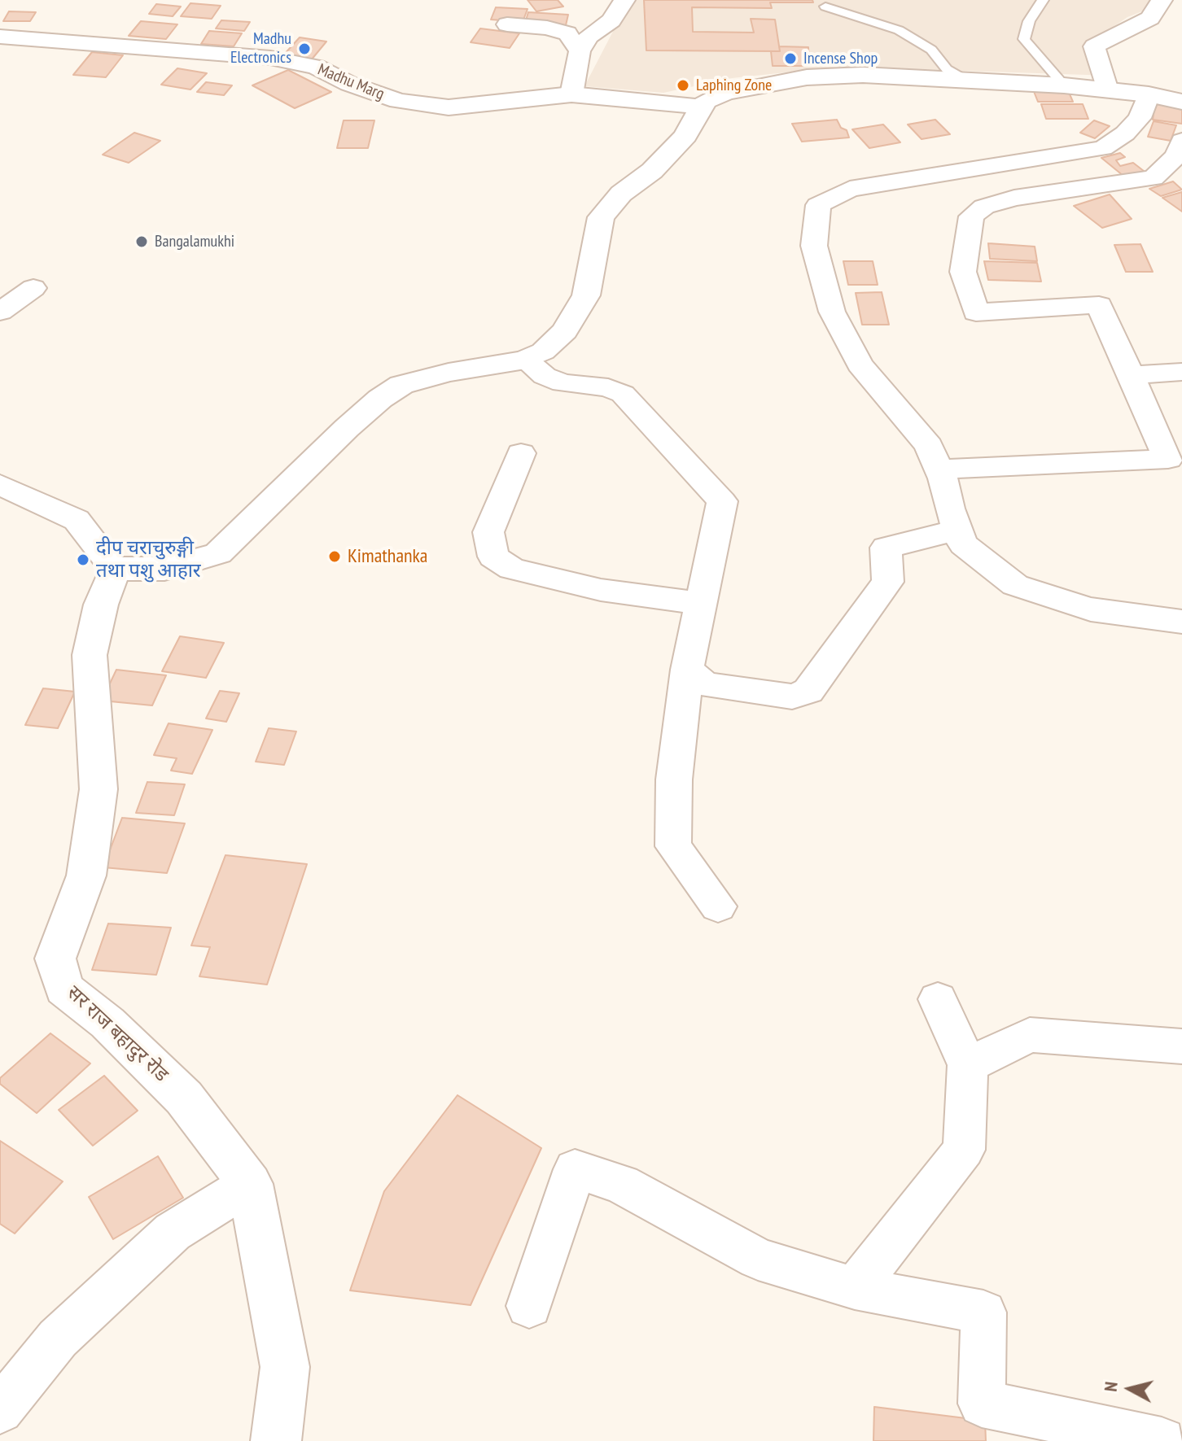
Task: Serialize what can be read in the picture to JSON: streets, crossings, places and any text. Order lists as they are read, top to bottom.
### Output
{
  "streets": {
    "street": ["Madhu Marg", "सर राज बहादुर रोड"]
  },
  "places": [
    "Madhu Electronics",
    "Incense Shop",
    "Laphing Zone",
    "Bangalamukhi",
    "Kimathanka",
    "दीप चराचुरुङ्गी तथा पशु आहार"
  ],
  "north": "left"
}
